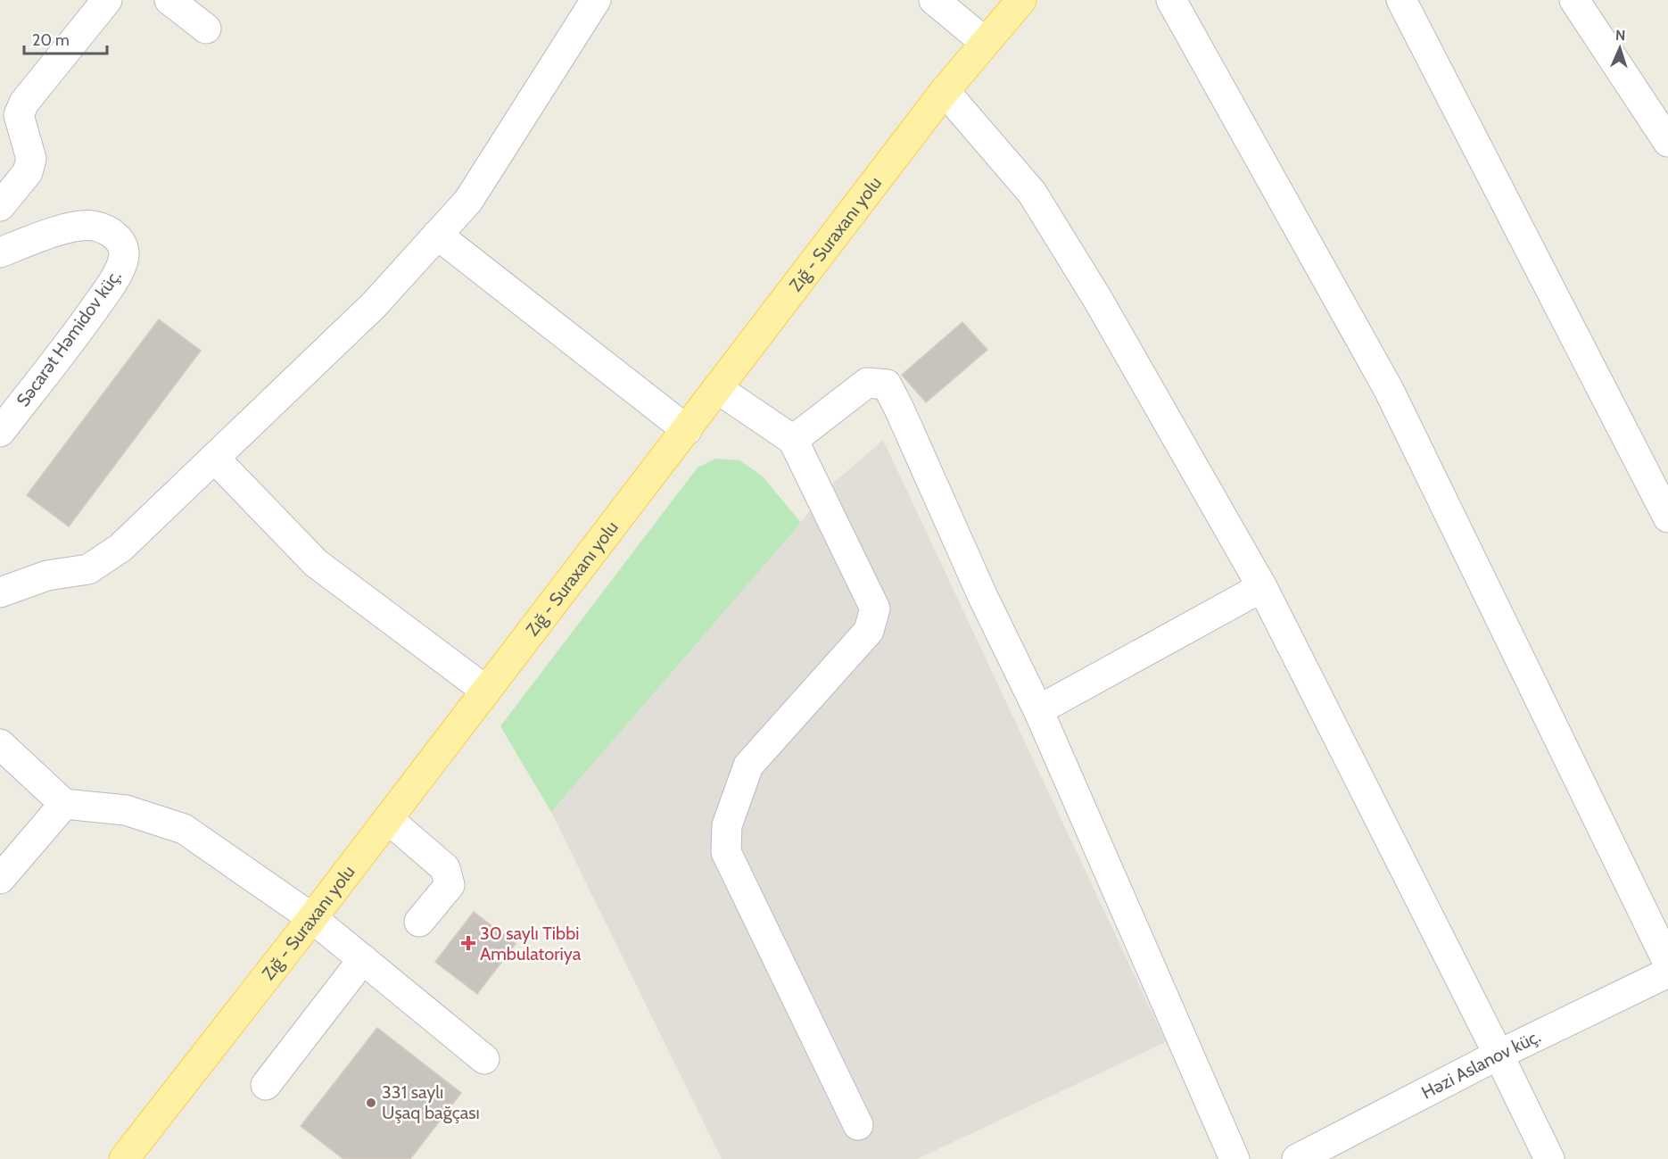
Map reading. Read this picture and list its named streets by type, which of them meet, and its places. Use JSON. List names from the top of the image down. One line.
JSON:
{"streets":{"main road":["Zığ - Suraxanı yolu"],"street":["Səcarət Həmidov küç.","Həzi Aslanov küç."]},"places":{"health":["30 saylı Tibbi Ambulatoriya"],"other":["331 saylı Uşaq bağçası"]},"scale_bar":"20 m","north":"top"}
